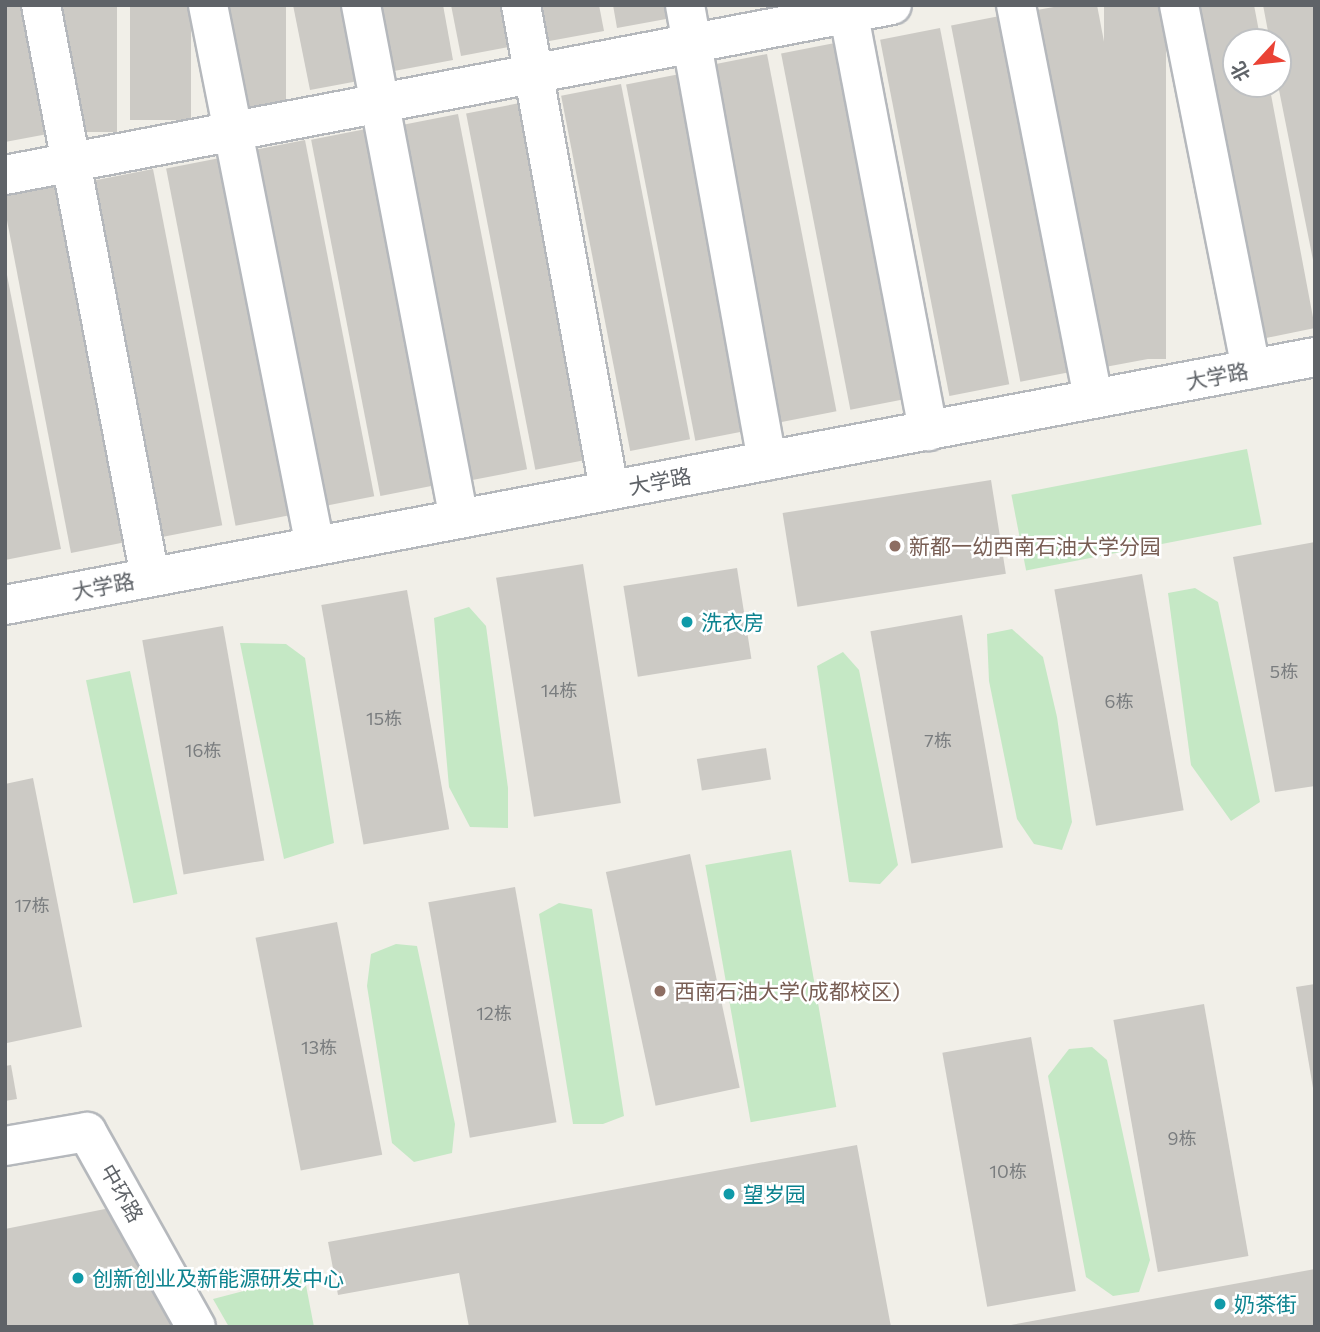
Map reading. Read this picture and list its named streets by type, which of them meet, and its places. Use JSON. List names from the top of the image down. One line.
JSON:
{"streets":{"street":["大学路","中环路"]},"places":["新都一幼西南石油大学分园","洗衣房","西南石油大学(成都校区)","望岁园","创新创业及新能源研发中心","奶茶街"],"house_numbers":["5栋","14栋","6栋","15栋","7栋","16栋","17栋","12栋","13栋","9栋","10栋"],"north":"bottom left"}
